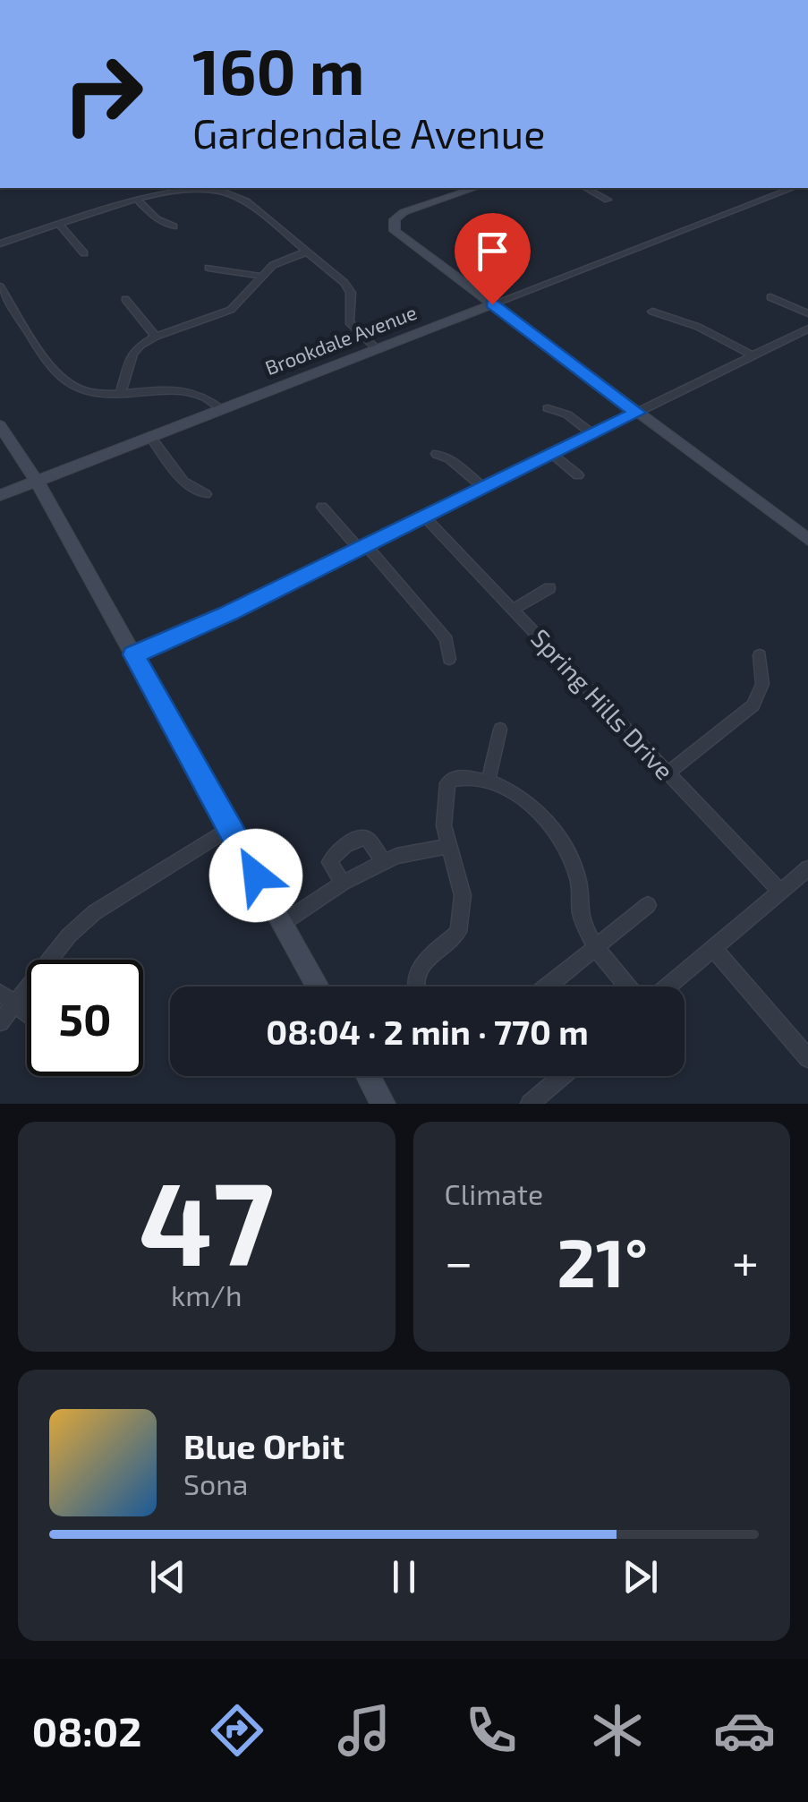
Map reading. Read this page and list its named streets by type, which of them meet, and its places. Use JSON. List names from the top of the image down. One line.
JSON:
{"streets":{"street":["Brookdale Avenue","Spring Hills Drive"]},"page":{"turn":["160 m","Gardendale Avenue"],"limit":"50","trip":"08:04 · 2 min · 770 m","tile":[["47","km/h"],"Climate"],"heat":["−","21°","+"],"song":["Blue Orbit","Sona"],"tabs":"08:02"}}
